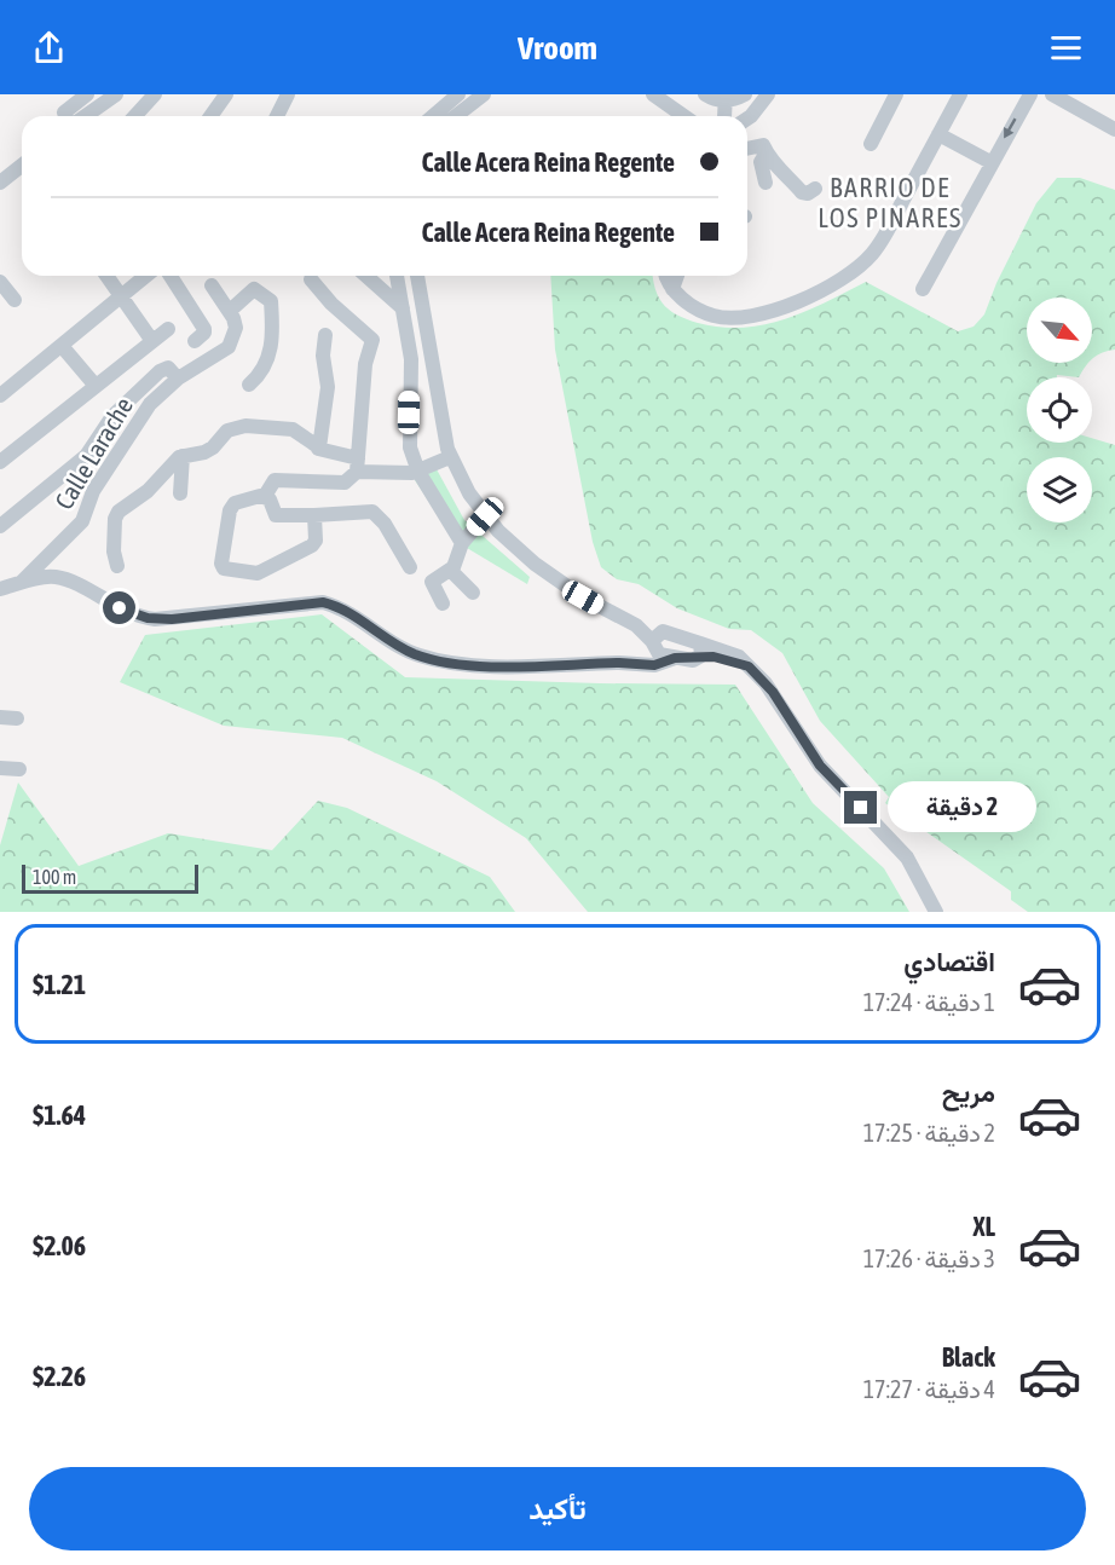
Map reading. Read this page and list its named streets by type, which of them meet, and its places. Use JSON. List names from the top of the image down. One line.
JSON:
{"streets":{"street":["Calle Larache"]},"districts":["BARRIO DE LOS PINARES"],"scale_bar":"100 m","north":"bottom right","page":{"header":"Vroom","banner":["Calle Acera Reina Regente","Calle Acera Reina Regente"],"bubble":"2 دقيقة","scale":"100 m","list":[{"name":"اقتصادي","note":"1 دقيقة · 17:24","value":"$1.21"},{"name":"مريح","note":"2 دقيقة · 17:25","value":"$1.64"},{"name":"XL","note":"3 دقيقة · 17:26","value":"$2.06"},{"name":"Black","note":"4 دقيقة · 17:27","value":"$2.26"}],"buttons":"تأكيد"}}
